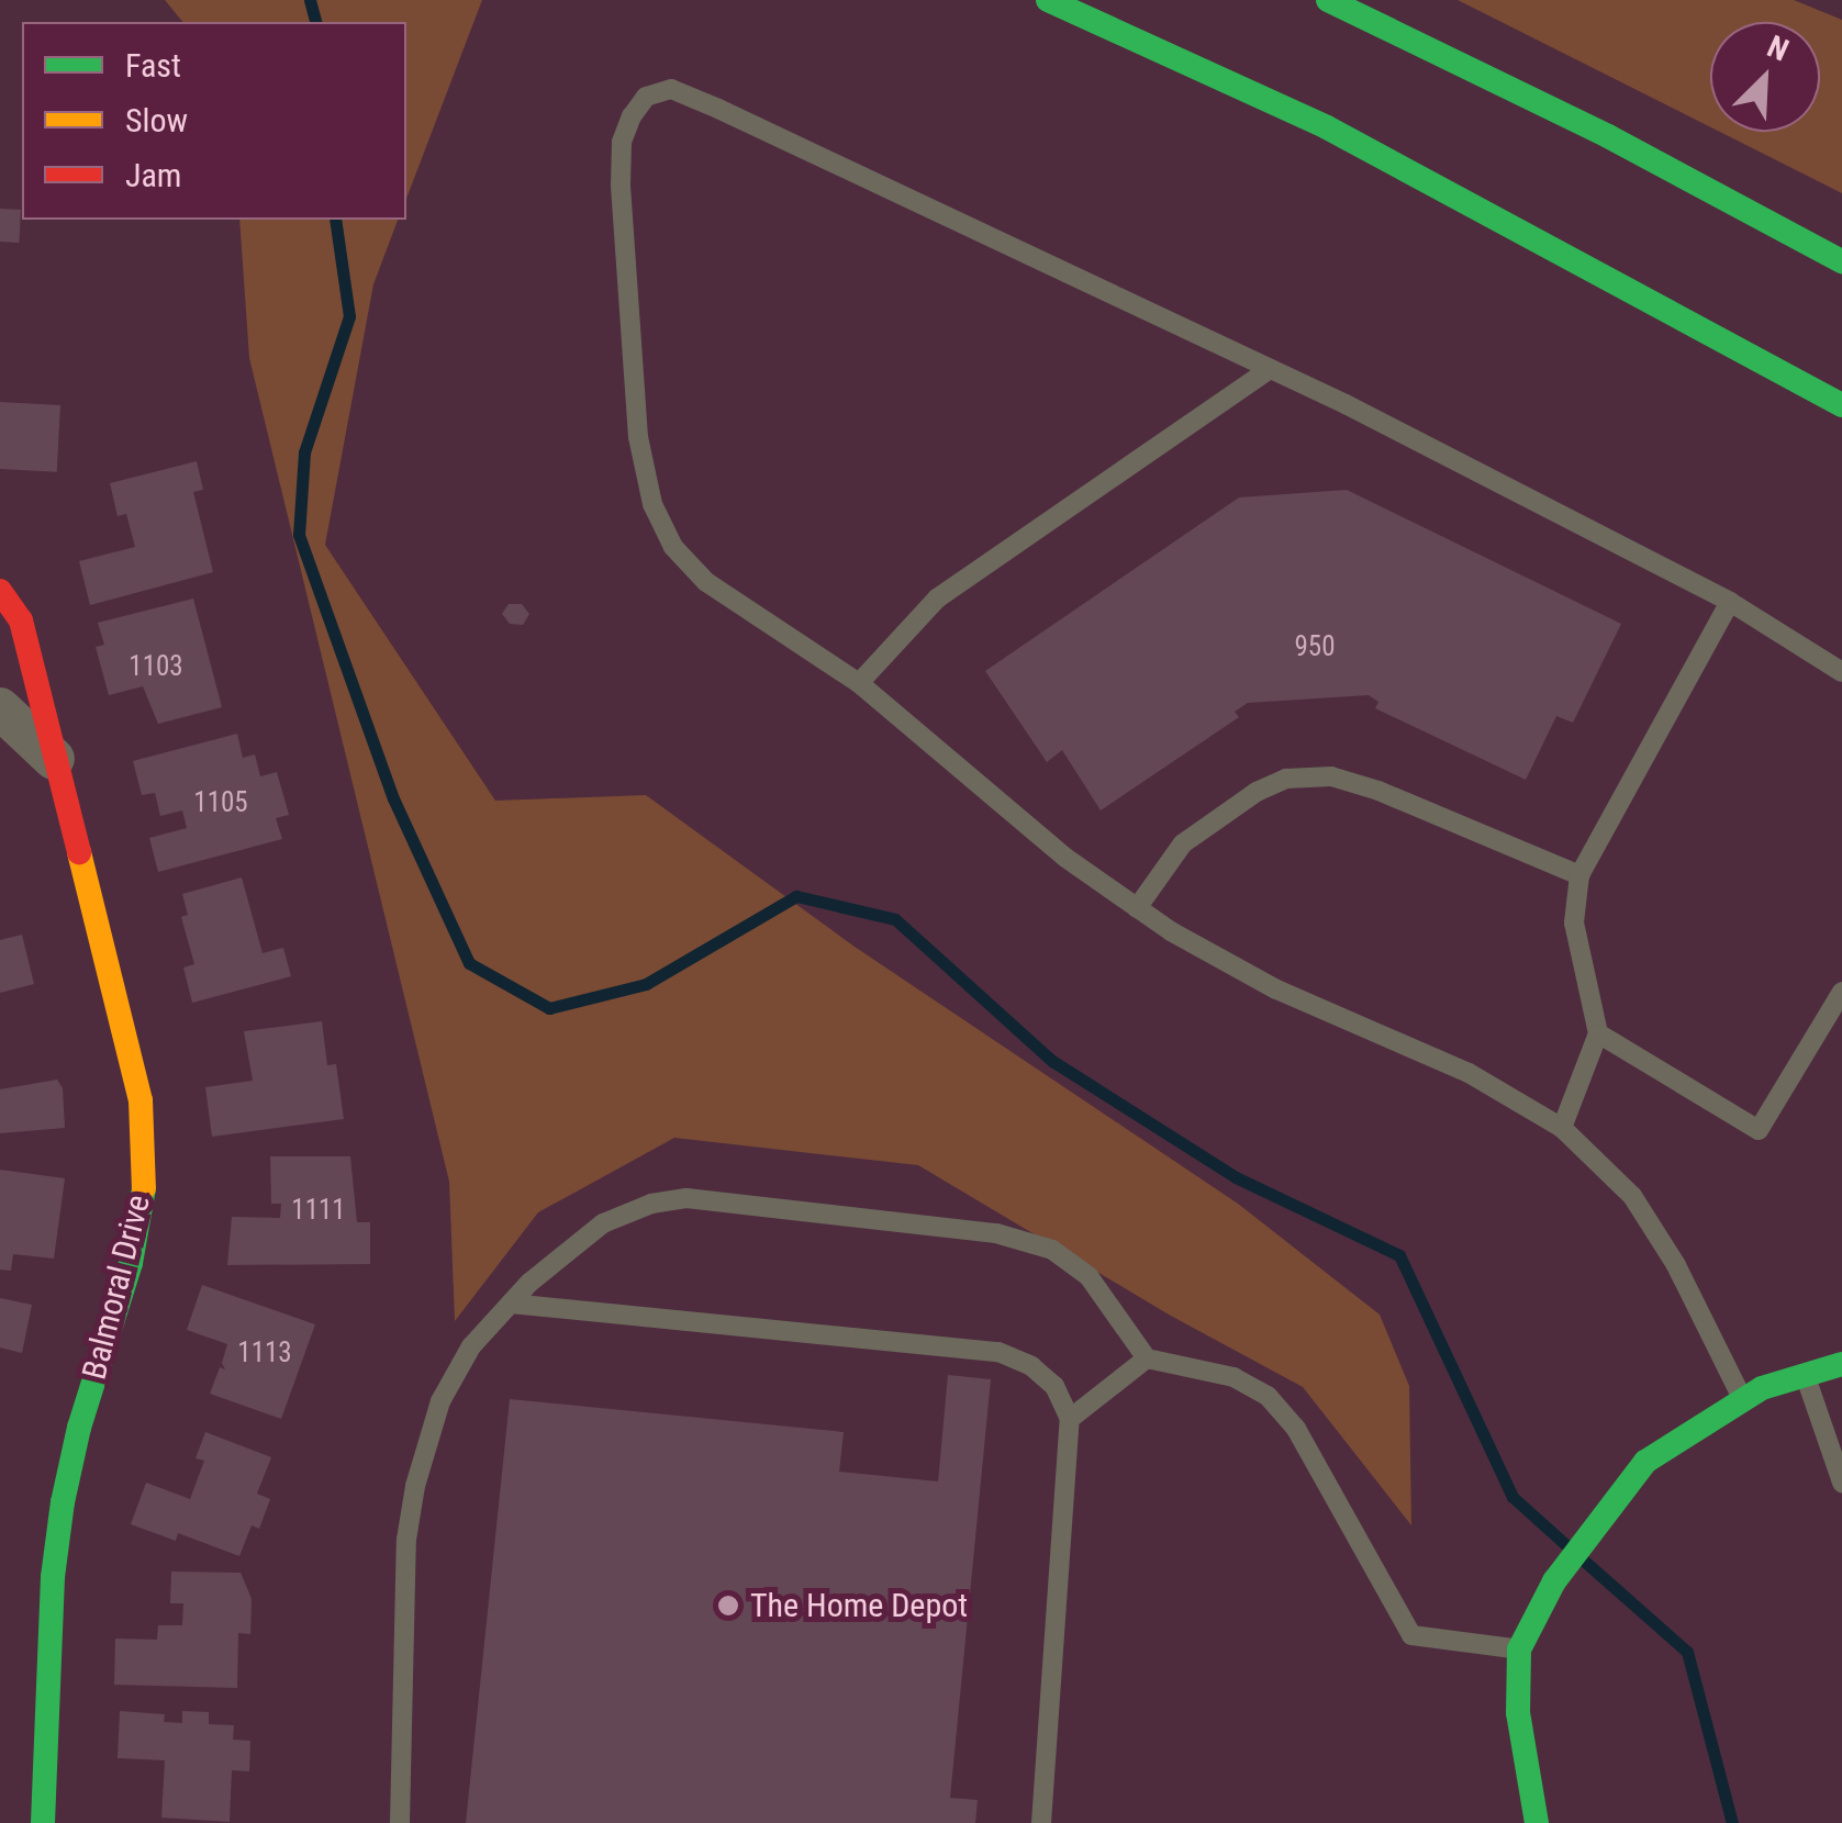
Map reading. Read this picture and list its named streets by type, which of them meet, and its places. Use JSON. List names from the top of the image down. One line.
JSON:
{"streets":{"main road":["Balmoral Drive"]},"places":["The Home Depot"],"house_numbers":["950","1103","1105","1111","1113"],"legend":["Fast","Slow","Jam"],"north":"top right"}
